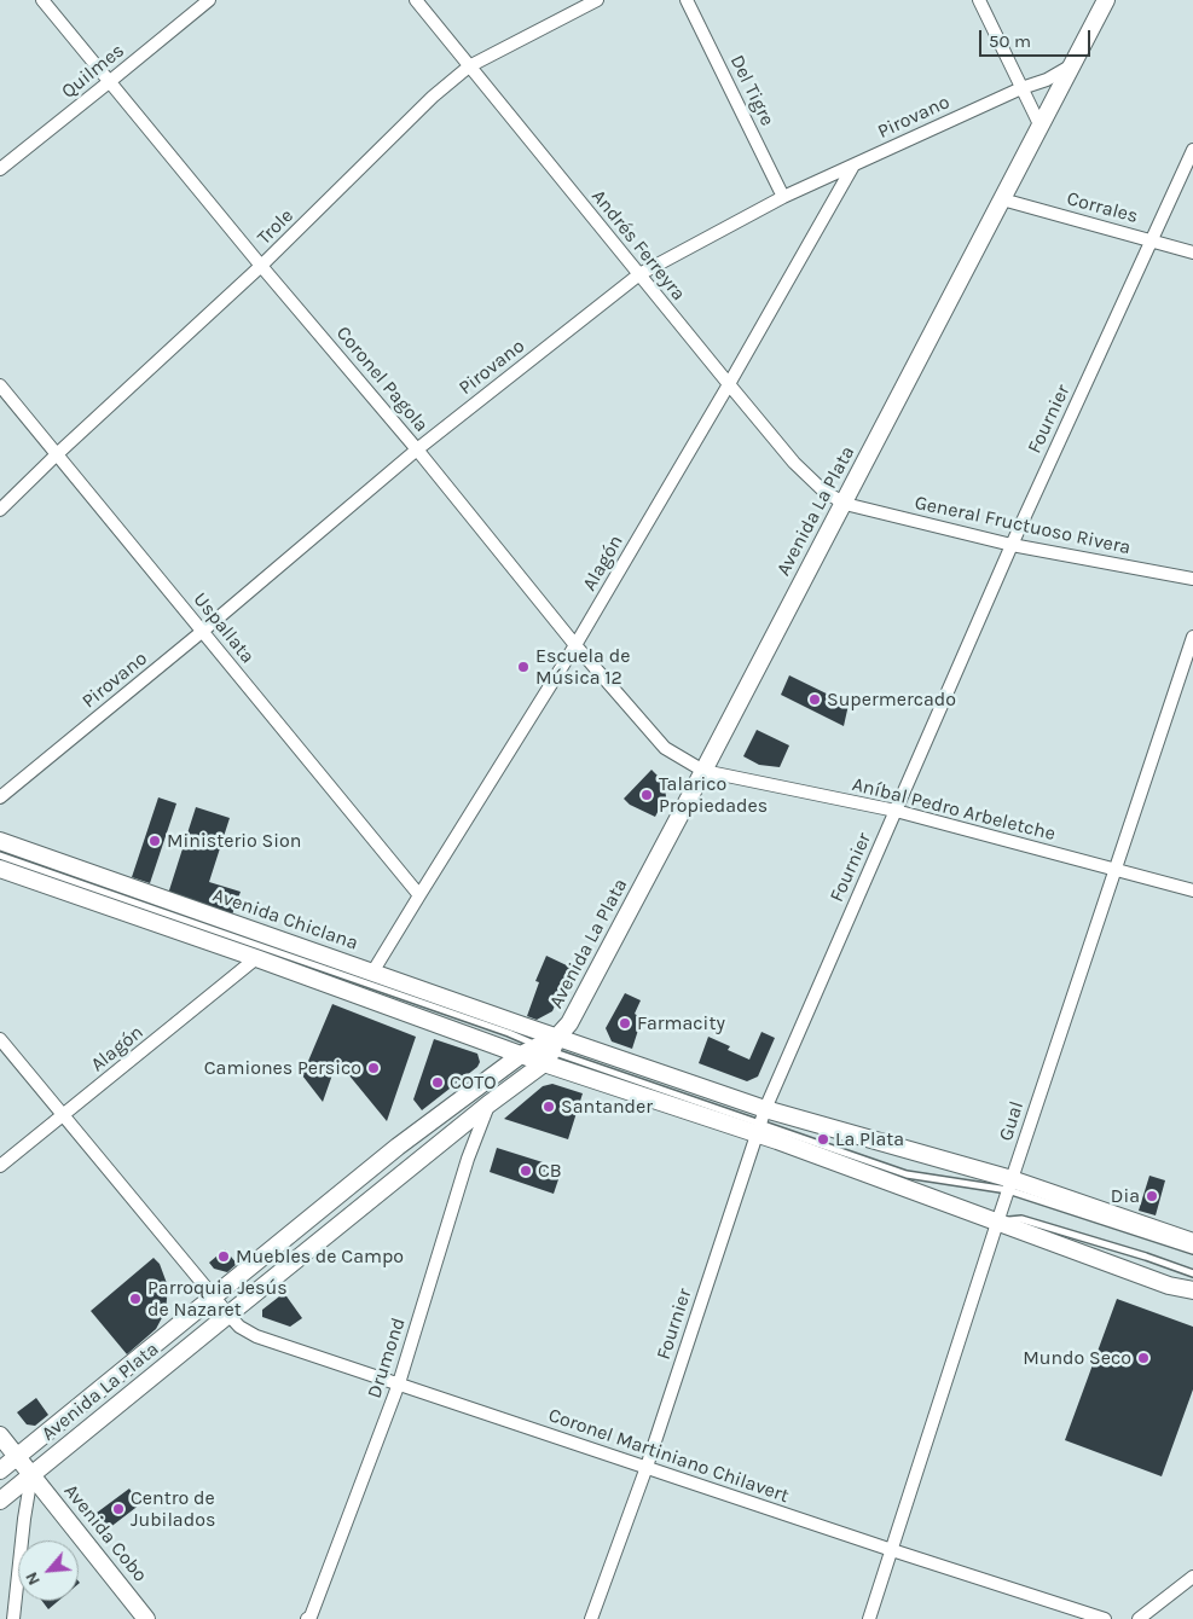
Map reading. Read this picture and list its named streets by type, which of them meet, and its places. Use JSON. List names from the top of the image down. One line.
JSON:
{"streets":{"main road":["Avenida La Plata","Avenida Chiclana","Avenida Cobo"],"street":["Quilmes","Del Tigre","Pirovano","Corrales","Trole","Andrés Ferreyra","Coronel Pagola","Fournier","General Fructuoso Rivera","Alagón","Uspallata","Aníbal Pedro Arbeletche","Gual","Drumond","Coronel Martiniano Chilavert"]},"crossings":[["Quilmes","Coronel Pagola"],["Del Tigre","Pirovano"],["Pirovano","Andrés Ferreyra"],["Pirovano","Coronel Pagola"],["Pirovano","Avenida La Plata"],["Pirovano","Alagón"],["Pirovano","Uspallata"],["Corrales","Fournier"],["Corrales","Avenida La Plata"],["Trole","Andrés Ferreyra"],["Trole","Coronel Pagola"],["Trole","Uspallata"],["Andrés Ferreyra","Avenida La Plata"],["Andrés Ferreyra","General Fructuoso Rivera"],["Andrés Ferreyra","Alagón"],["Coronel Pagola","Avenida La Plata"],["Coronel Pagola","Alagón"],["Coronel Pagola","Aníbal Pedro Arbeletche"],["Fournier","General Fructuoso Rivera"],["Fournier","Aníbal Pedro Arbeletche"],["Fournier","Coronel Martiniano Chilavert"],["Avenida La Plata","General Fructuoso Rivera"],["Avenida La Plata","Aníbal Pedro Arbeletche"],["Avenida La Plata","Avenida Chiclana"],["Avenida La Plata","Drumond"],["Avenida La Plata","Coronel Martiniano Chilavert"],["Avenida La Plata","Avenida Cobo"],["Alagón","Uspallata"],["Alagón","Avenida Chiclana"],["Alagón","Coronel Martiniano Chilavert"],["Aníbal Pedro Arbeletche","Gual"],["Gual","Coronel Martiniano Chilavert"],["Drumond","Coronel Martiniano Chilavert"]],"places":["Escuela de Música 12","Supermercado","Talarico Propiedades","Ministerio Sion","Farmacity","Camiones Persico","COTO","Santander","La Plata","CB","Dia","Muebles de Campo","Parroquia Jesús de Nazaret","Mundo Seco","Centro de Jubilados"],"scale_bar":"50 m","north":"bottom left"}
